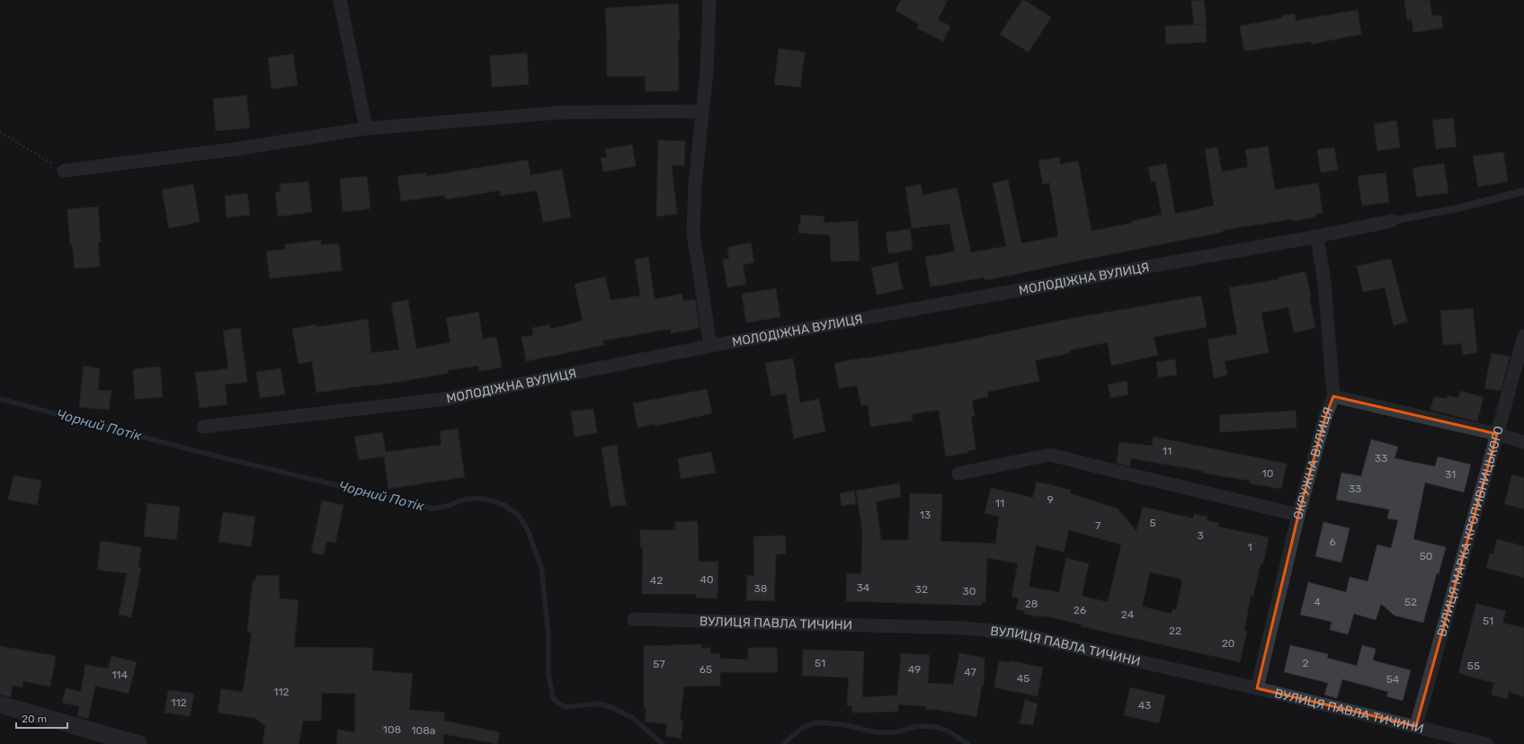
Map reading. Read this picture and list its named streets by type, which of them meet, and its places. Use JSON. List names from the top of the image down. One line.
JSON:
{"streets":{"street":["МОЛОДІЖНА ВУЛИЦЯ","ОКРУЖНА ВУЛИЦЯ","ВУЛИЦЯ МАРКА КРОПИВНИЦЬКОГО","ВУЛИЦЯ ПАВЛА ТИЧИНИ"]},"crossings":[["МОЛОДІЖНА ВУЛИЦЯ","ОКРУЖНА ВУЛИЦЯ"],["ОКРУЖНА ВУЛИЦЯ","ВУЛИЦЯ ПАВЛА ТИЧИНИ"],["ВУЛИЦЯ МАРКА КРОПИВНИЦЬКОГО","ВУЛИЦЯ ПАВЛА ТИЧИНИ"]],"water":["Чорний Потік"],"house_numbers":["11","33","10","31","33","9","11","13","5","7","3","6","1","50","40","42","34","38","32","30","4","52","28","26","24","51","22","20","51","2","57","55","65","49","47","114","45","54","112","112","43","108","108а"],"scale_bar":"20 m"}
